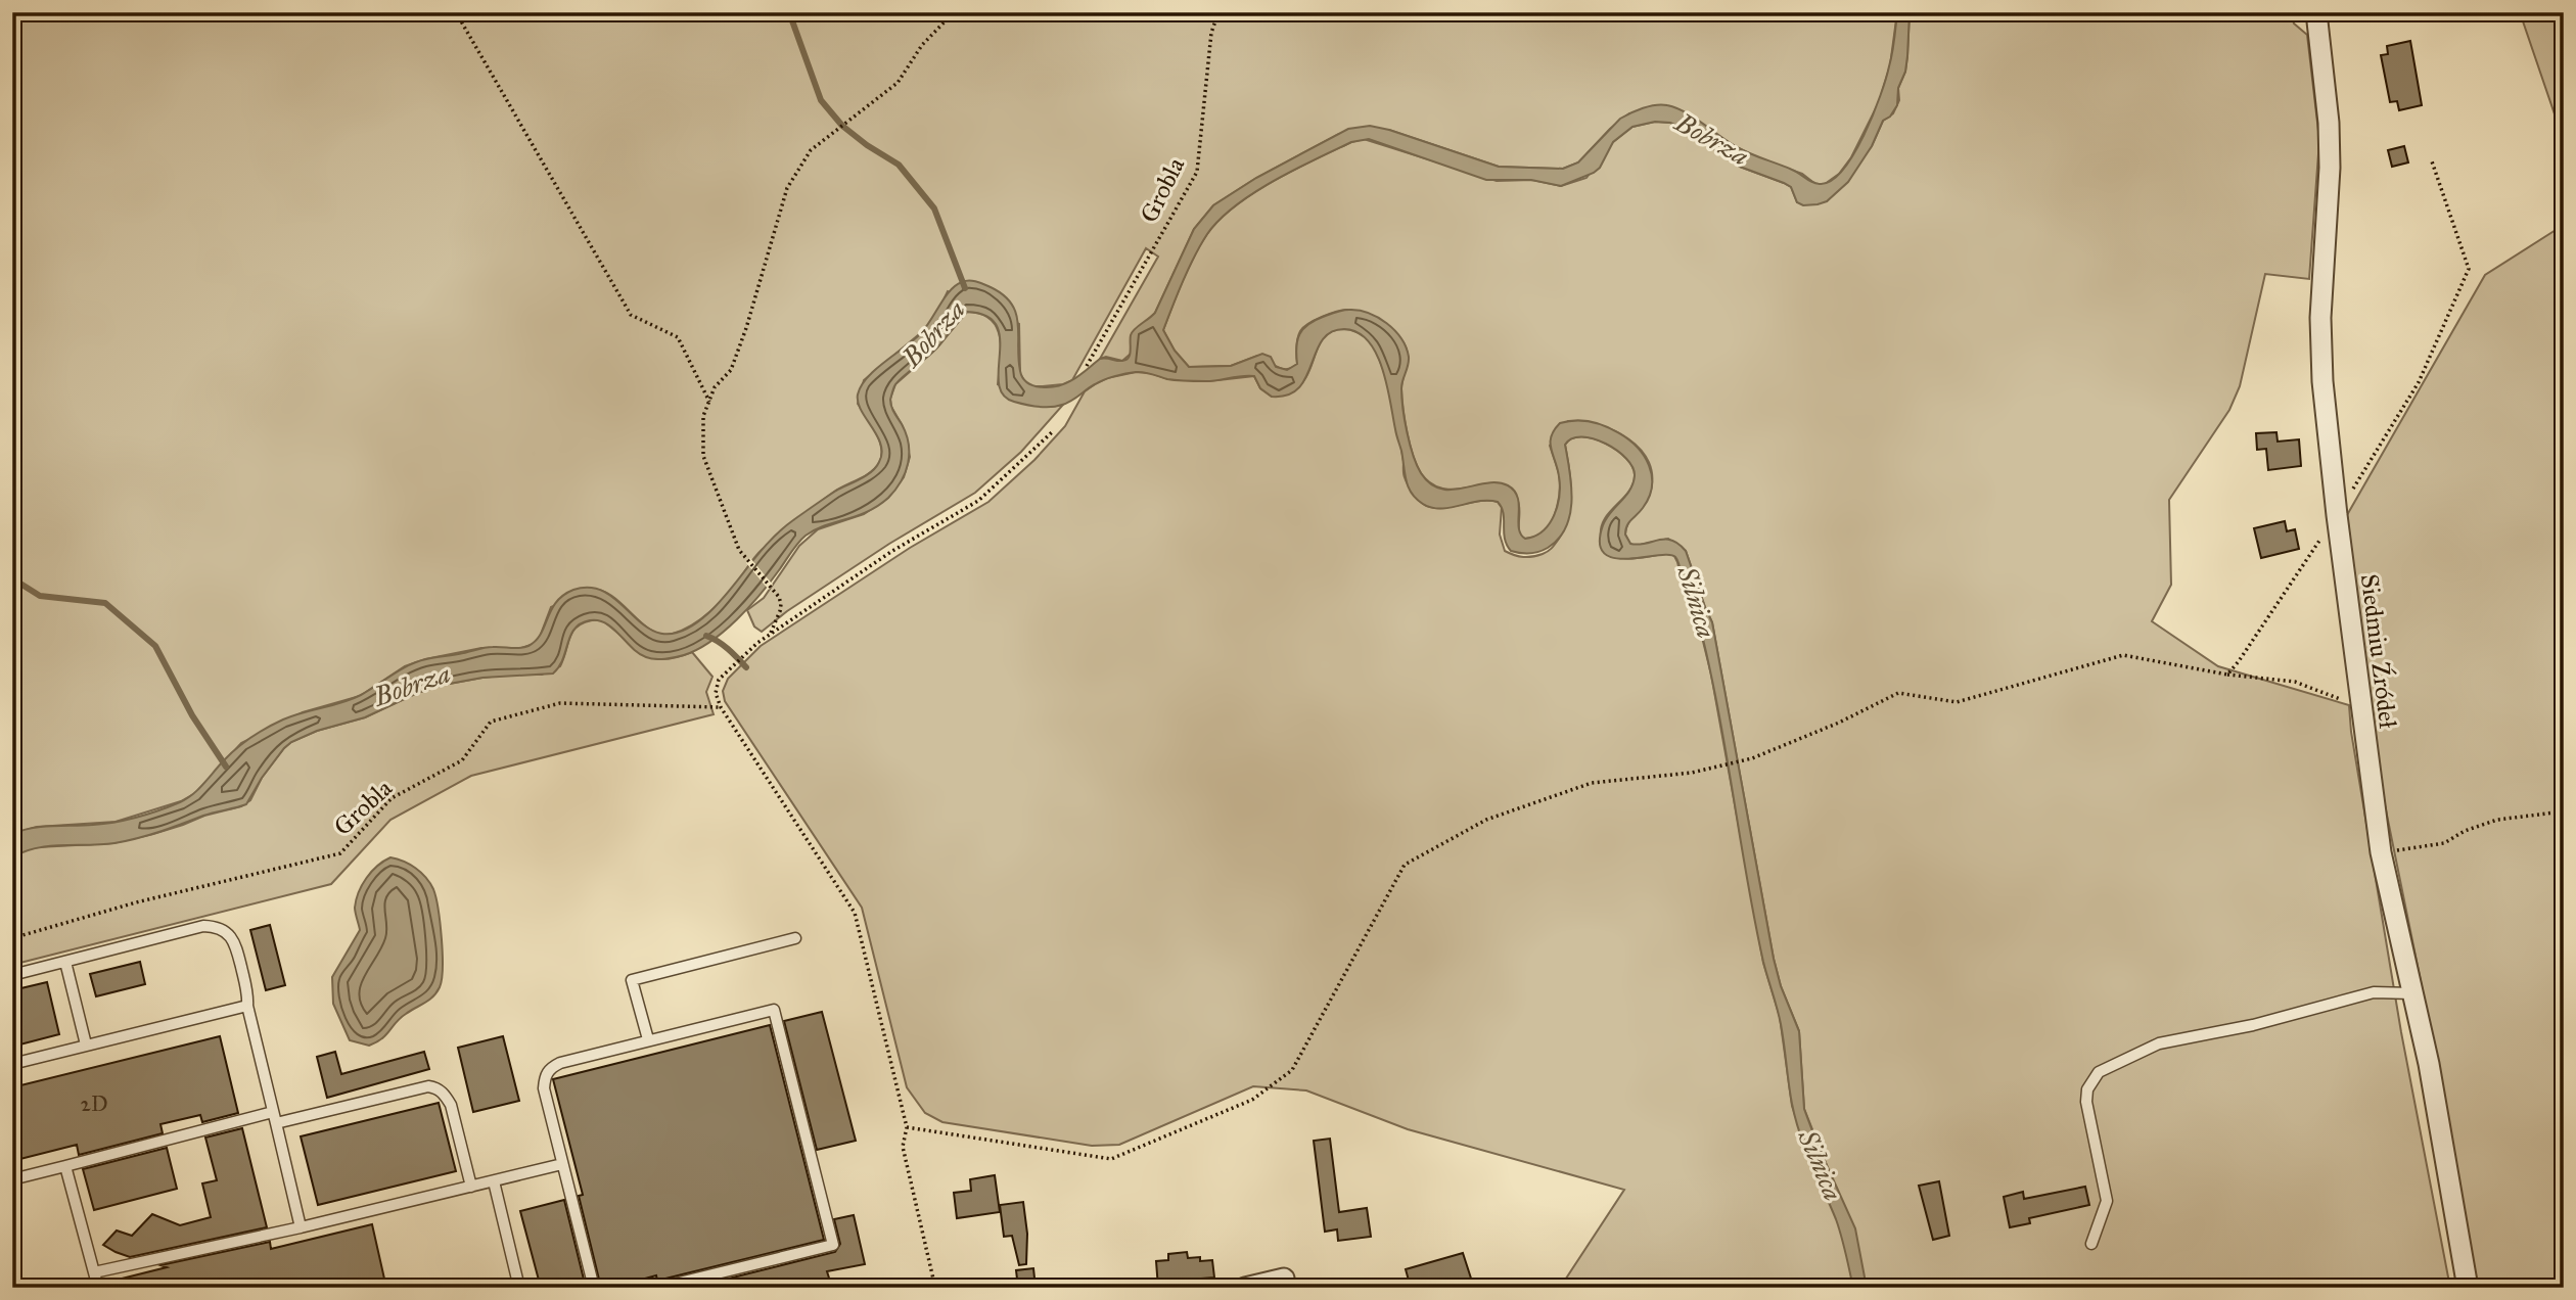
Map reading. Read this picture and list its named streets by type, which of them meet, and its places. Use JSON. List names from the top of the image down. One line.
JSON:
{"streets":{"street":["Siedmiu Źródeł"],"path":["Grobla"]},"water":["Bobrza","Silnica"],"house_numbers":["2D"]}
